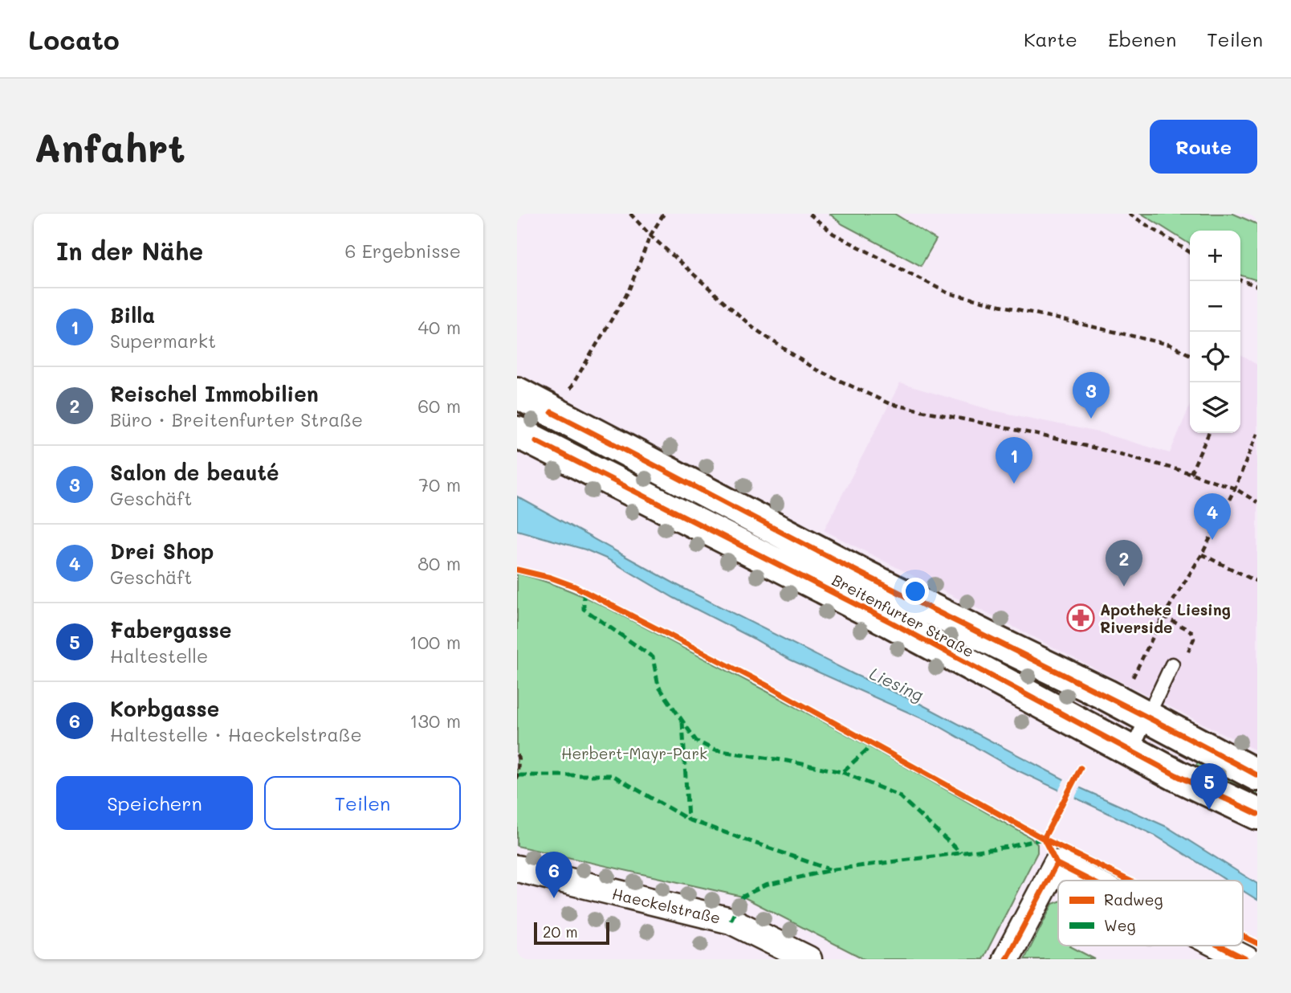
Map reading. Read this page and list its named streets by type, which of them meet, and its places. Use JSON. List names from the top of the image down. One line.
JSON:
{"streets":{"main road":["Breitenfurter Straße"],"street":["Haeckelstraße"]},"water":["Liesing"],"parks":["Herbert-Mayr-Park"],"places":{"pharmacy":["Apotheke Liesing Riverside"]},"legend":["Radweg","Weg"],"scale_bar":"20 m","page":{"header":"Locato","nav":["Karte","Ebenen","Teilen"],"buttons":["Route",["Speichern","Teilen"]],"title":"Anfahrt","heading":["In der Nähe","6 Ergebnisse"],"map_buttons":["+","−"],"list":[{"mark":"1","name":"Billa","note":"Supermarkt","value":"40 m"},{"mark":"2","name":"Reischel Immobilien","note":"Büro · Breitenfurter Straße","value":"60 m"},{"mark":"3","name":"Salon de beauté","note":"Geschäft","value":"70 m"},{"mark":"4","name":"Drei Shop","note":"Geschäft","value":"80 m"},{"mark":"5","name":"Fabergasse","note":"Haltestelle","value":"100 m"},{"mark":"6","name":"Korbgasse","note":"Haltestelle · Haeckelstraße","value":"130 m"}],"pins":["3","1","4","2","5","6"],"scale":"20 m"}}
